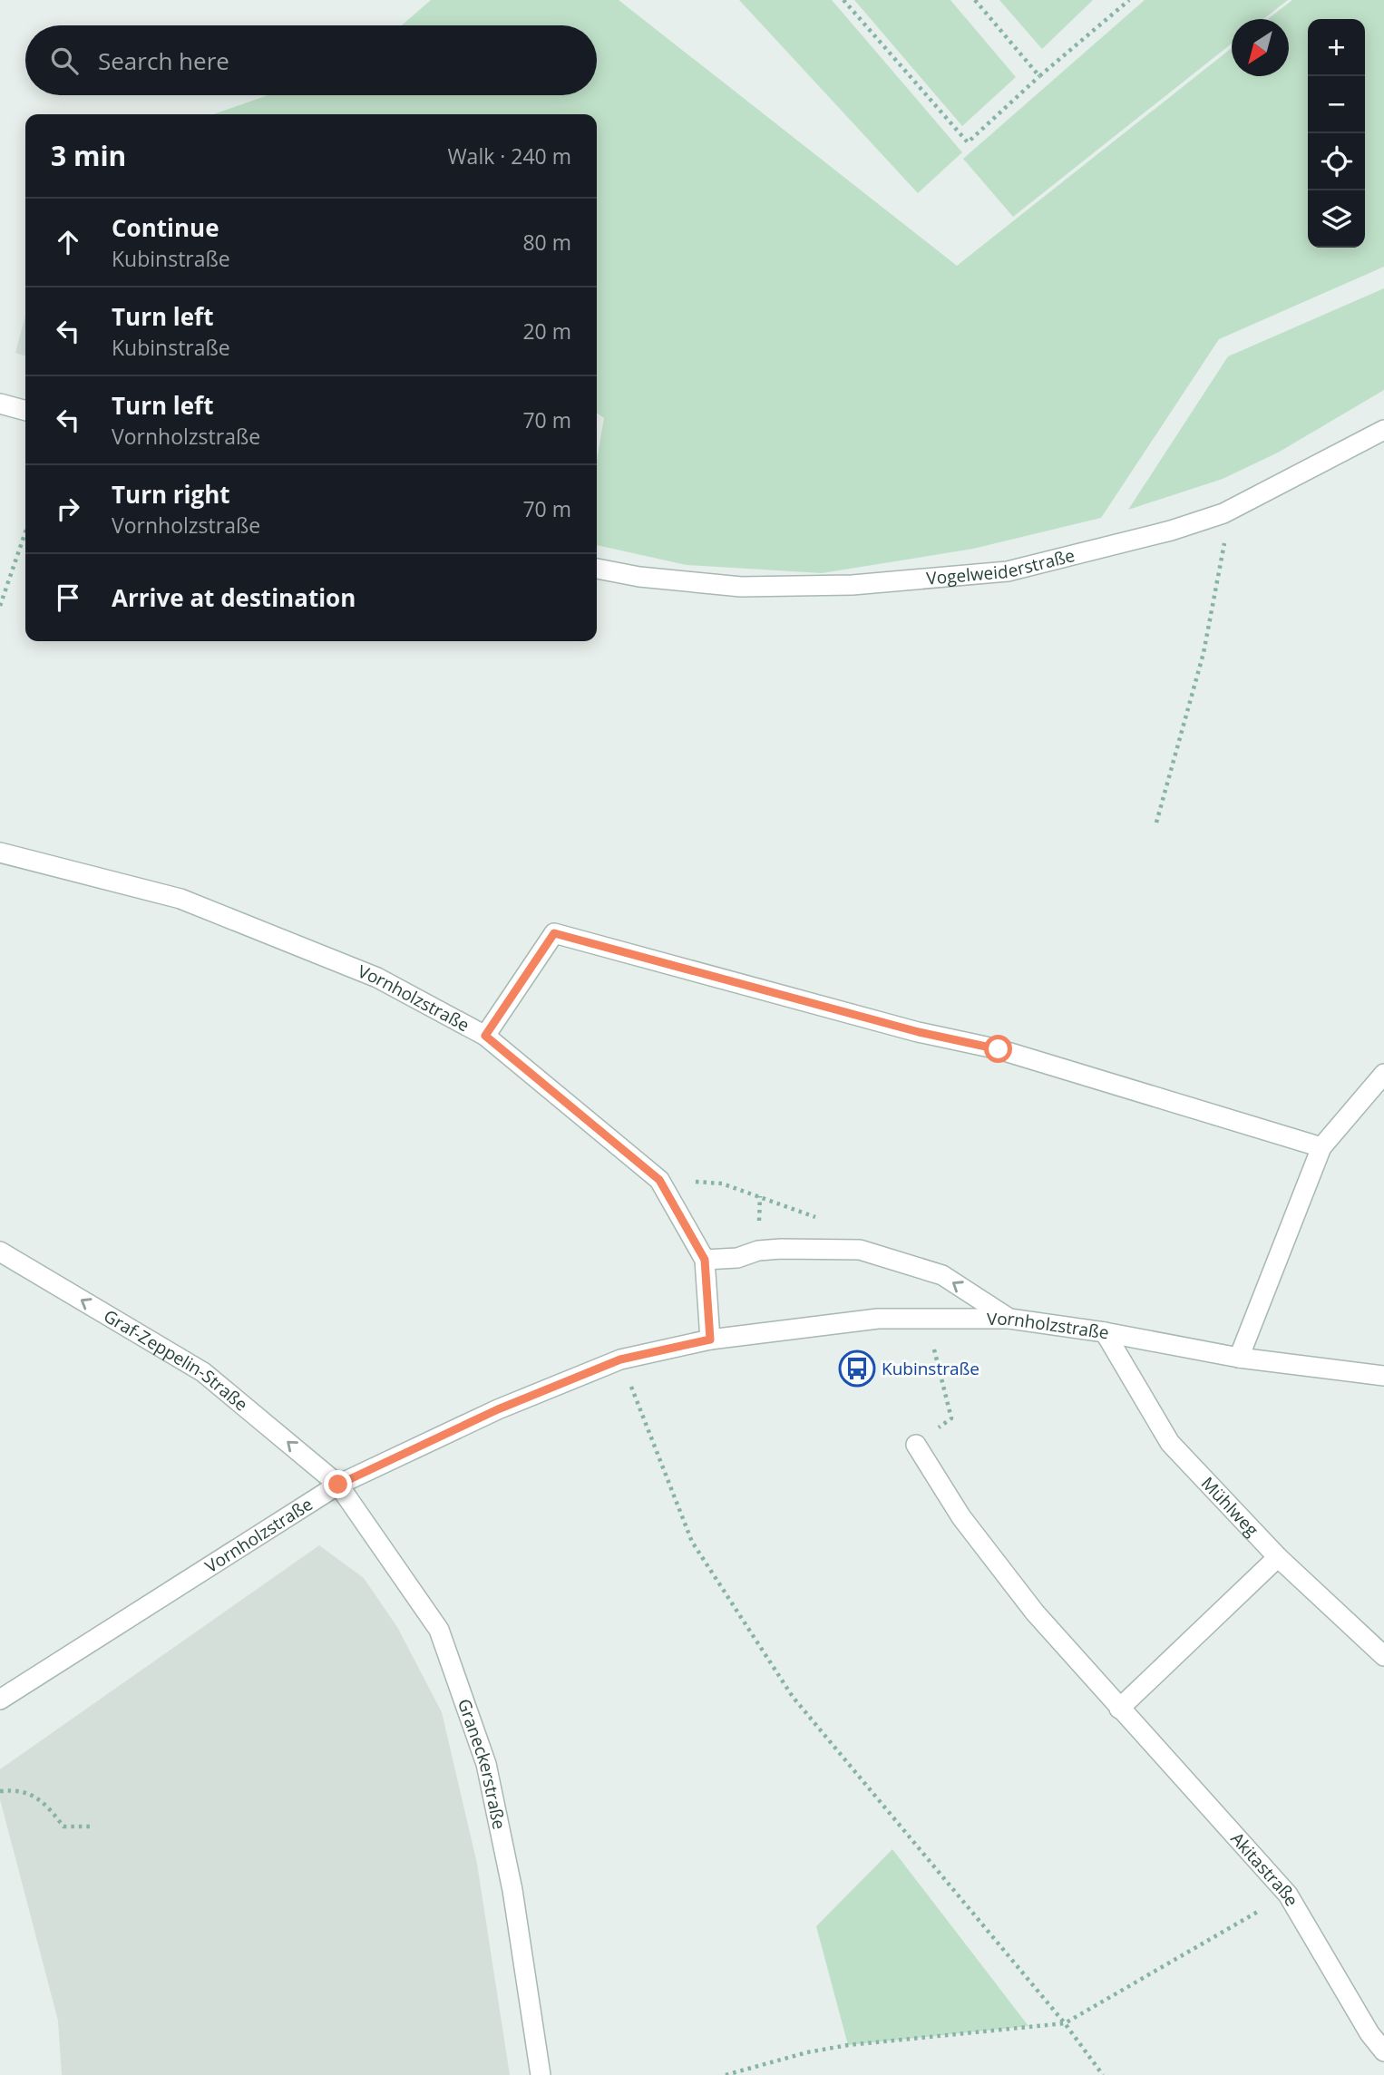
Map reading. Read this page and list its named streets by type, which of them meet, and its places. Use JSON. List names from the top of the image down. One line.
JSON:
{"streets":{"street":["Vogelweiderstraße","Vornholzstraße","Graf-Zeppelin-Straße","Mühlweg","Graneckerstraße","Akitastraße"]},"crossings":[["Vornholzstraße","Graf-Zeppelin-Straße"],["Vornholzstraße","Mühlweg"],["Vornholzstraße","Graneckerstraße"],["Graf-Zeppelin-Straße","Graneckerstraße"]],"one_way":["Graf-Zeppelin-Straße"],"places":{"bus stop":["Kubinstraße"]},"north":"bottom left","page":{"map_buttons":["+","−"],"search":"Search here","heading":["3 min","Walk · 240 m"],"list":[["Continue","Kubinstraße","80 m"],["Turn left","Kubinstraße","20 m"],["Turn left","Vornholzstraße","70 m"],["Turn right","Vornholzstraße","70 m"],"Arrive at destination"]}}
